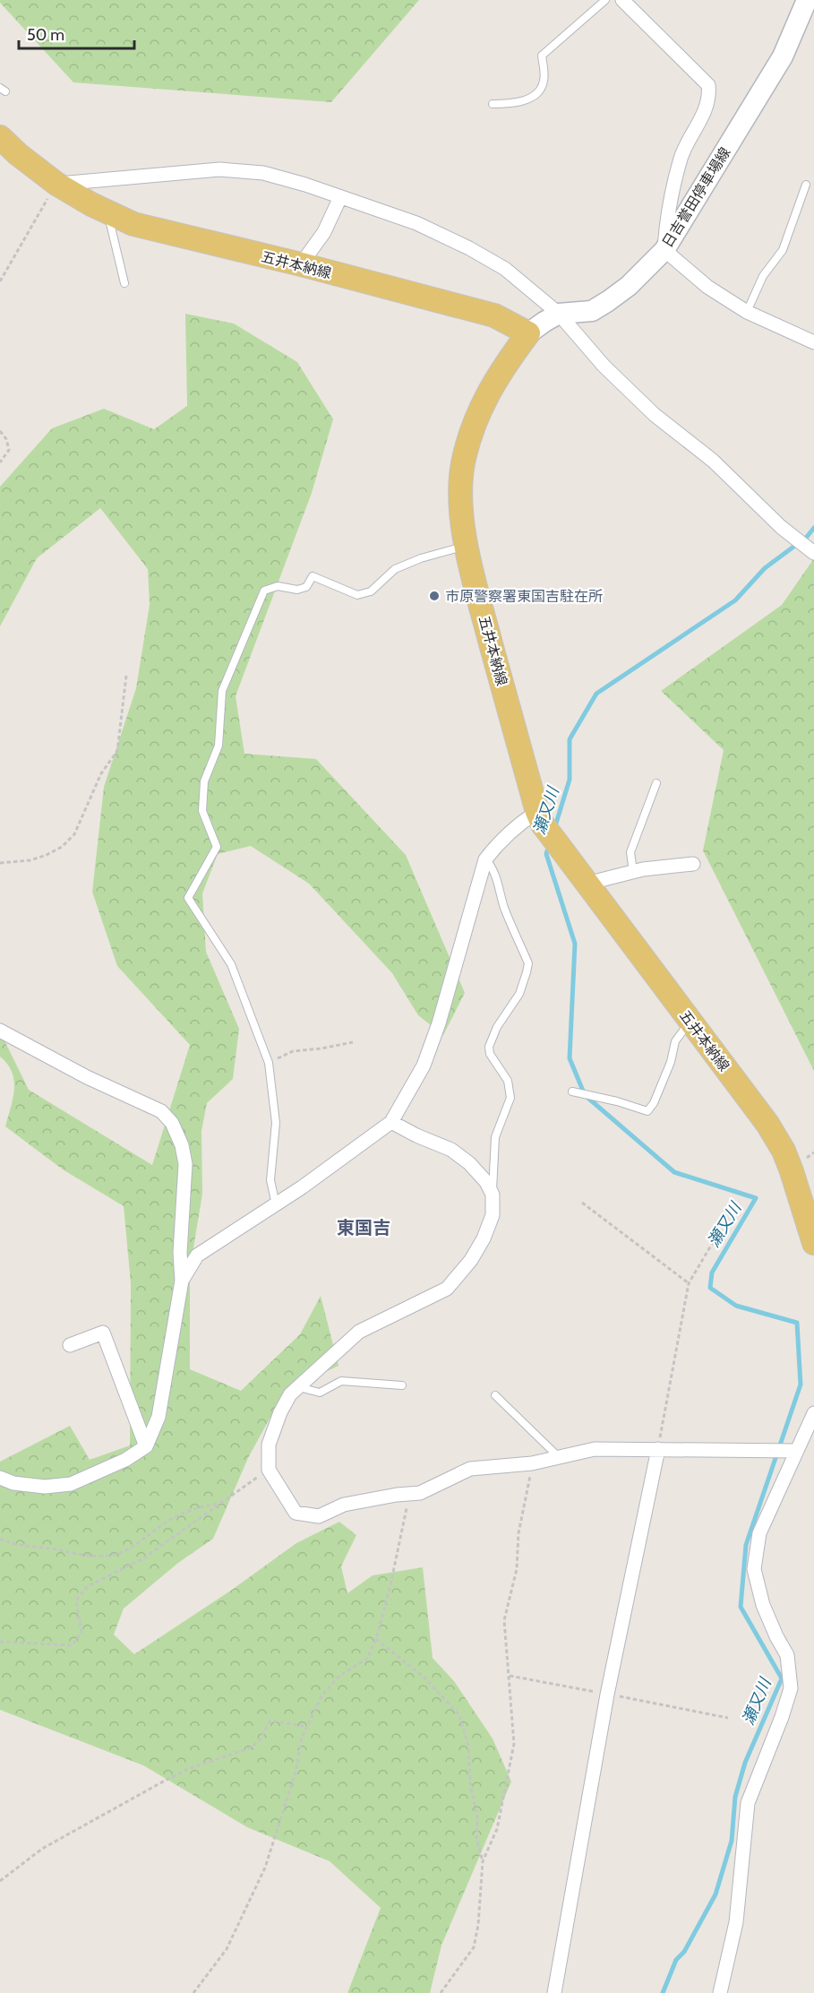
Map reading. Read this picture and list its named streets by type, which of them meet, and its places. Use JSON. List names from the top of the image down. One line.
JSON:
{"streets":{"main road":["日吉誉田停車場線","五井本納線"]},"crossings":[["日吉誉田停車場線","五井本納線"]],"districts":["東国吉"],"water":["瀬又川"],"places":["市原警察署東国吉駐在所"],"scale_bar":"50 m"}
